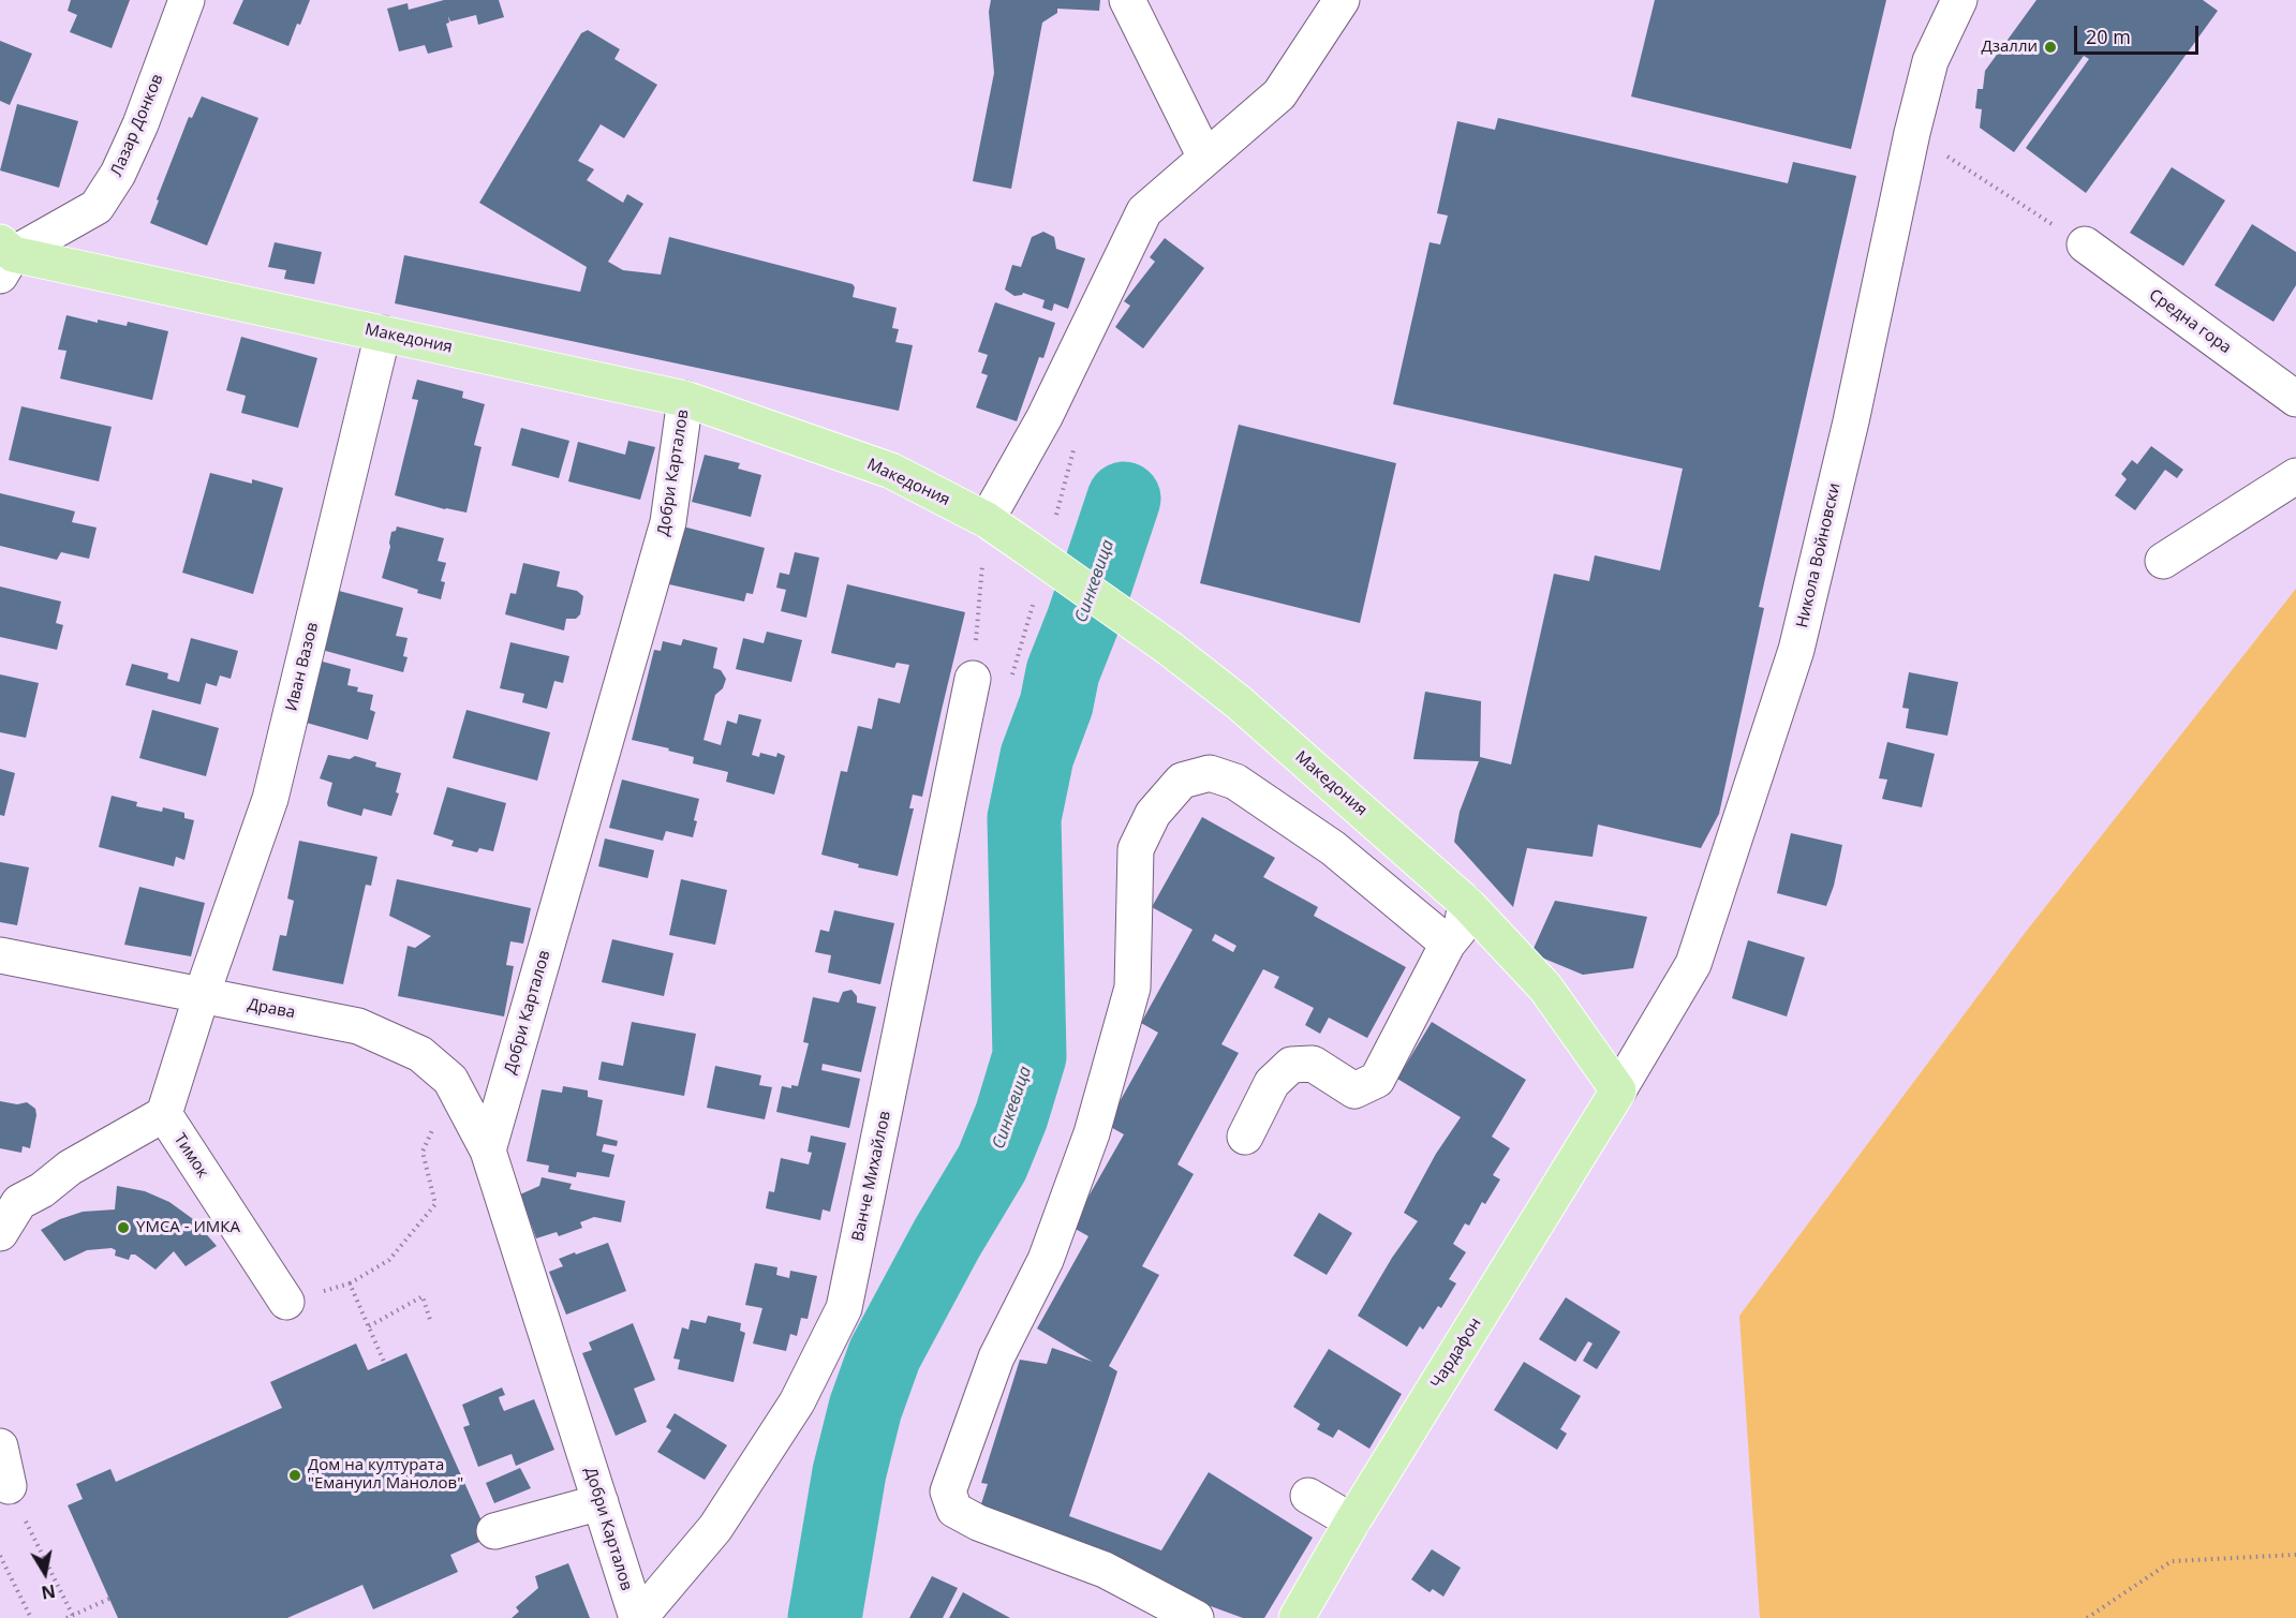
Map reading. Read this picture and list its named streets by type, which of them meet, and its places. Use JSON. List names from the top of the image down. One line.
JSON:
{"streets":{"main road":["Македония","Чардафон"],"street":["Лазар Донков","Средна гора","Добри Карталов","Никола Войновски","Иван Вазов","Драва","Тимок","Ванче Михайлов"]},"crossings":[["Лазар Донков","Македония"],["Македония","Добри Карталов"],["Македония","Никола Войновски"],["Македония","Иван Вазов"],["Македония","Чардафон"],["Добри Карталов","Драва"],["Добри Карталов","Ванче Михайлов"],["Никола Войновски","Чардафон"],["Иван Вазов","Драва"]],"water":["Синкевица"],"places":["Дзалли","YMCA - ИМКА","Дом на културата \"Емануил Манолов\""],"scale_bar":"20 m","north":"bottom"}
